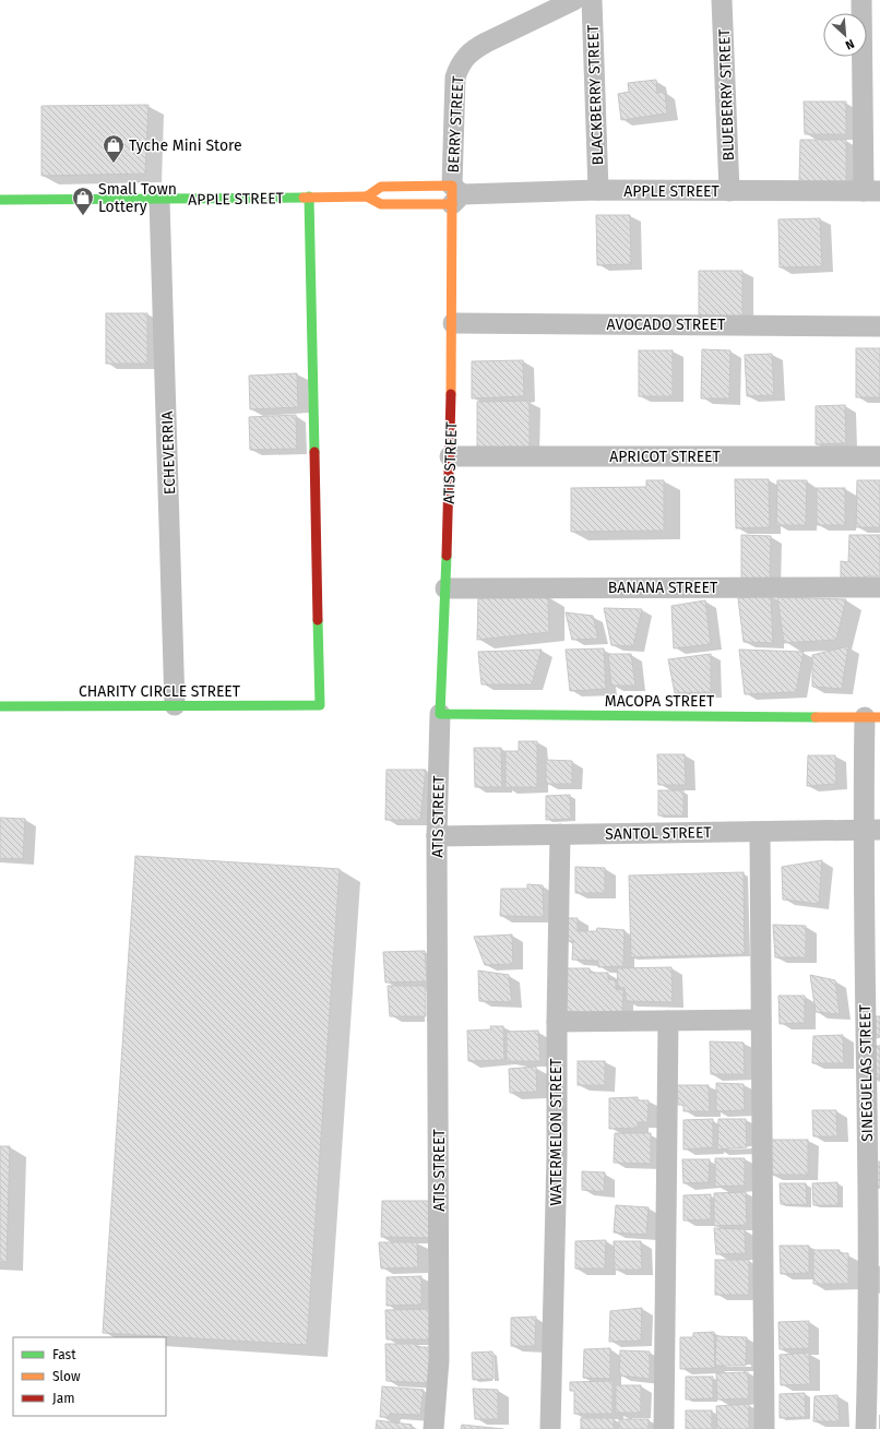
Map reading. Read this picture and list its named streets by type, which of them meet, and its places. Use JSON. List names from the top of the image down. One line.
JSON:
{"streets":{"street":["BLACKBERRY STREET","BLUEBERRY STREET","BERRY STREET","APPLE STREET","AVOCADO STREET","ECHEVERRIA","APRICOT STREET","ATIS STREET","BANANA STREET","CHARITY CIRCLE STREET","MACOPA STREET","SANTOL STREET","SINEGUELAS STREET","WATERMELON STREET"]},"crossings":[["BLACKBERRY STREET","APPLE STREET"],["BLUEBERRY STREET","APPLE STREET"],["BERRY STREET","APPLE STREET"],["BERRY STREET","ATIS STREET"],["APPLE STREET","ECHEVERRIA"],["APPLE STREET","ATIS STREET"],["APPLE STREET","CHARITY CIRCLE STREET"],["AVOCADO STREET","ATIS STREET"],["ECHEVERRIA","CHARITY CIRCLE STREET"],["APRICOT STREET","ATIS STREET"],["ATIS STREET","BANANA STREET"],["ATIS STREET","MACOPA STREET"],["ATIS STREET","SANTOL STREET"],["MACOPA STREET","SINEGUELAS STREET"],["SANTOL STREET","SINEGUELAS STREET"],["SANTOL STREET","WATERMELON STREET"]],"places":{"shop":["Tyche Mini Store","Small Town Lottery"]},"legend":["Fast","Slow","Jam"],"north":"bottom right"}
